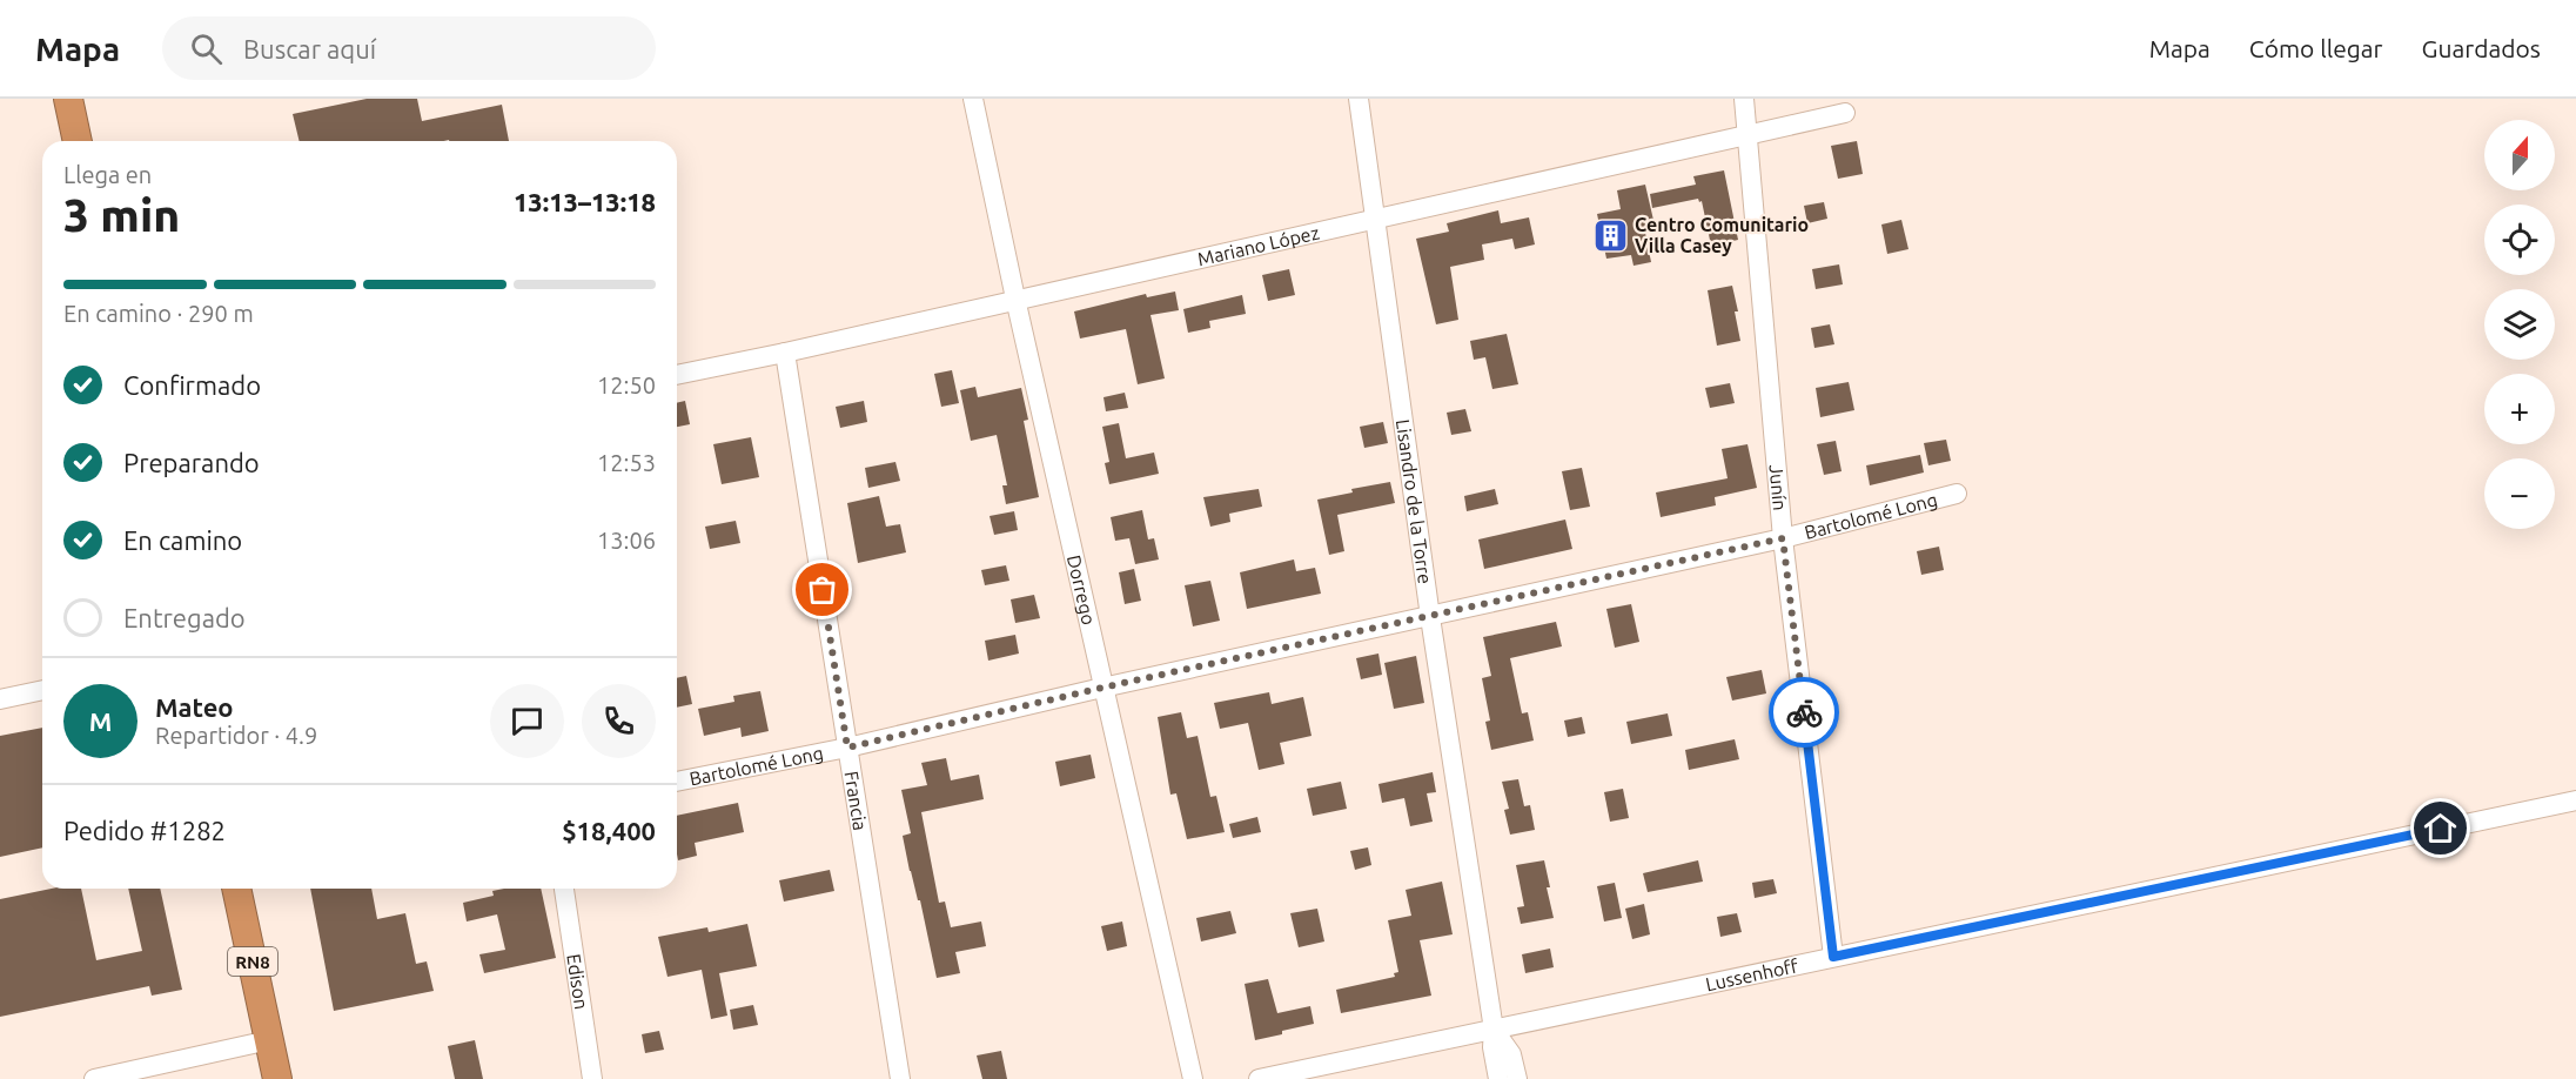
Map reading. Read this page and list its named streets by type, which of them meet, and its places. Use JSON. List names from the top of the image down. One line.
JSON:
{"streets":{"highway":["RN8"],"street":["Mariano López","Junín","Lisandro de la Torre","Bartolomé Long","Dorrego","Francia","Lussenhoff","Edison"]},"crossings":[["Mariano López","Junín"],["Mariano López","Lisandro de la Torre"],["Mariano López","Dorrego"],["Mariano López","Francia"],["Junín","Bartolomé Long"],["Junín","Lussenhoff"],["Lisandro de la Torre","Bartolomé Long"],["Lisandro de la Torre","Lussenhoff"],["Bartolomé Long","Dorrego"],["Bartolomé Long","Francia"]],"places":{"building":["Centro Comunitario Villa Casey"]},"north":"top","page":{"header":"Mapa","search":"Buscar aquí","nav":["Mapa","Cómo llegar","Guardados"],"map_buttons":["+","−"],"heading":["3 min","Llega en","13:13–13:18"],"panel":["Mateo","Repartidor · 4.9","Pedido #1282","$18,400"],"bar":"En camino · 290 m","list":[["Confirmado","12:50"],["Preparando","12:53"],["En camino","13:06"],"Entregado"],"round":"M"}}
